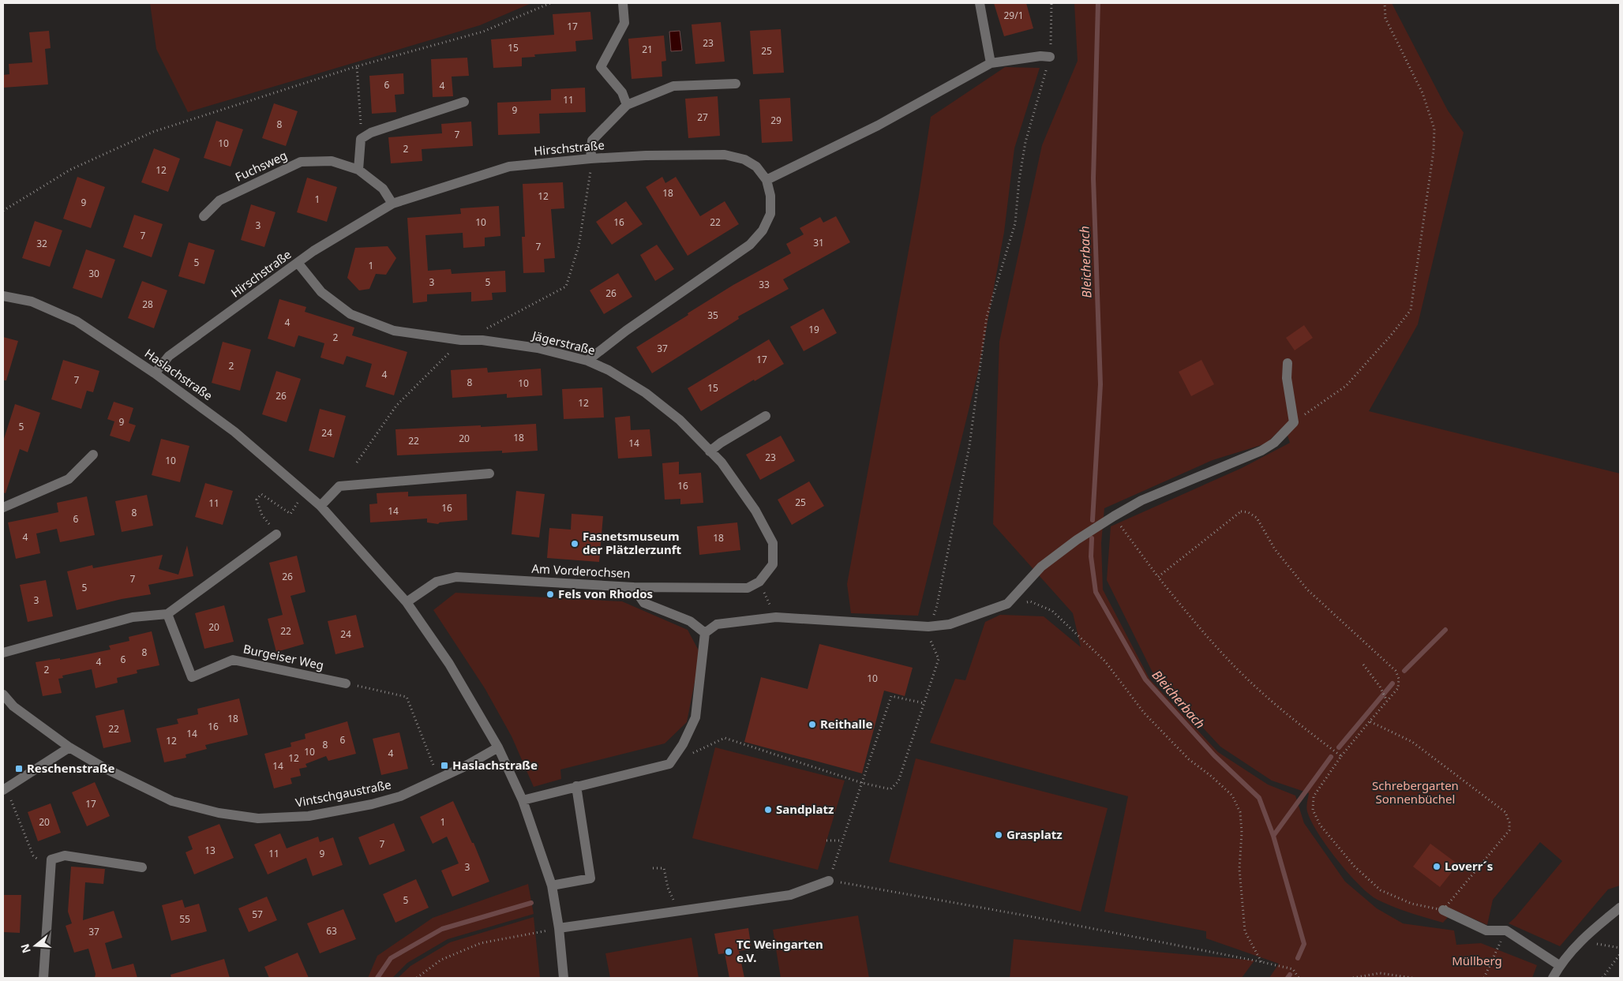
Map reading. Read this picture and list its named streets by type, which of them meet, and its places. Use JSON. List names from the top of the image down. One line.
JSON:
{"streets":{"street":["Hirschstraße","Fuchsweg","Jägerstraße","Haslachstraße","Am Vorderochsen","Burgeiser Weg","Vintschgaustraße"]},"crossings":[["Hirschstraße","Fuchsweg"],["Hirschstraße","Jägerstraße"],["Hirschstraße","Haslachstraße"],["Jägerstraße","Am Vorderochsen"],["Haslachstraße","Am Vorderochsen"],["Haslachstraße","Vintschgaustraße"]],"water":["Bleicherbach"],"parks":["Schrebergarten Sonnenbüchel","Müllberg"],"places":{"other":["Fasnetsmuseum der Plätzlerzunft","Fels von Rhodos","Reithalle","Sandplatz","Grasplatz","Loverr´s","TC Weingarten e.V."],"transit":["Haslachstraße","Reschenstraße"]},"house_numbers":["29/1","17","23","15","21","25","6","4","11","9","27","29","8","7","10","2","12","18","12","1","9","10","16","22","3","7","31","32","7","5","1","30","3","5","33","26","28","35","4","19","2","37","17","2","4","7","8","10","15","26","12","9","5","24","18","20","22","14","23","10","16","25","11","16","14","8","6","4","18","26","7","5","3","20","22","24","8","6","4","2","10","18","16","22","14","6","12","8","10","4","12","14","17","20","1","7","13","11","9","3","5","57","55","63","37"],"north":"left"}
